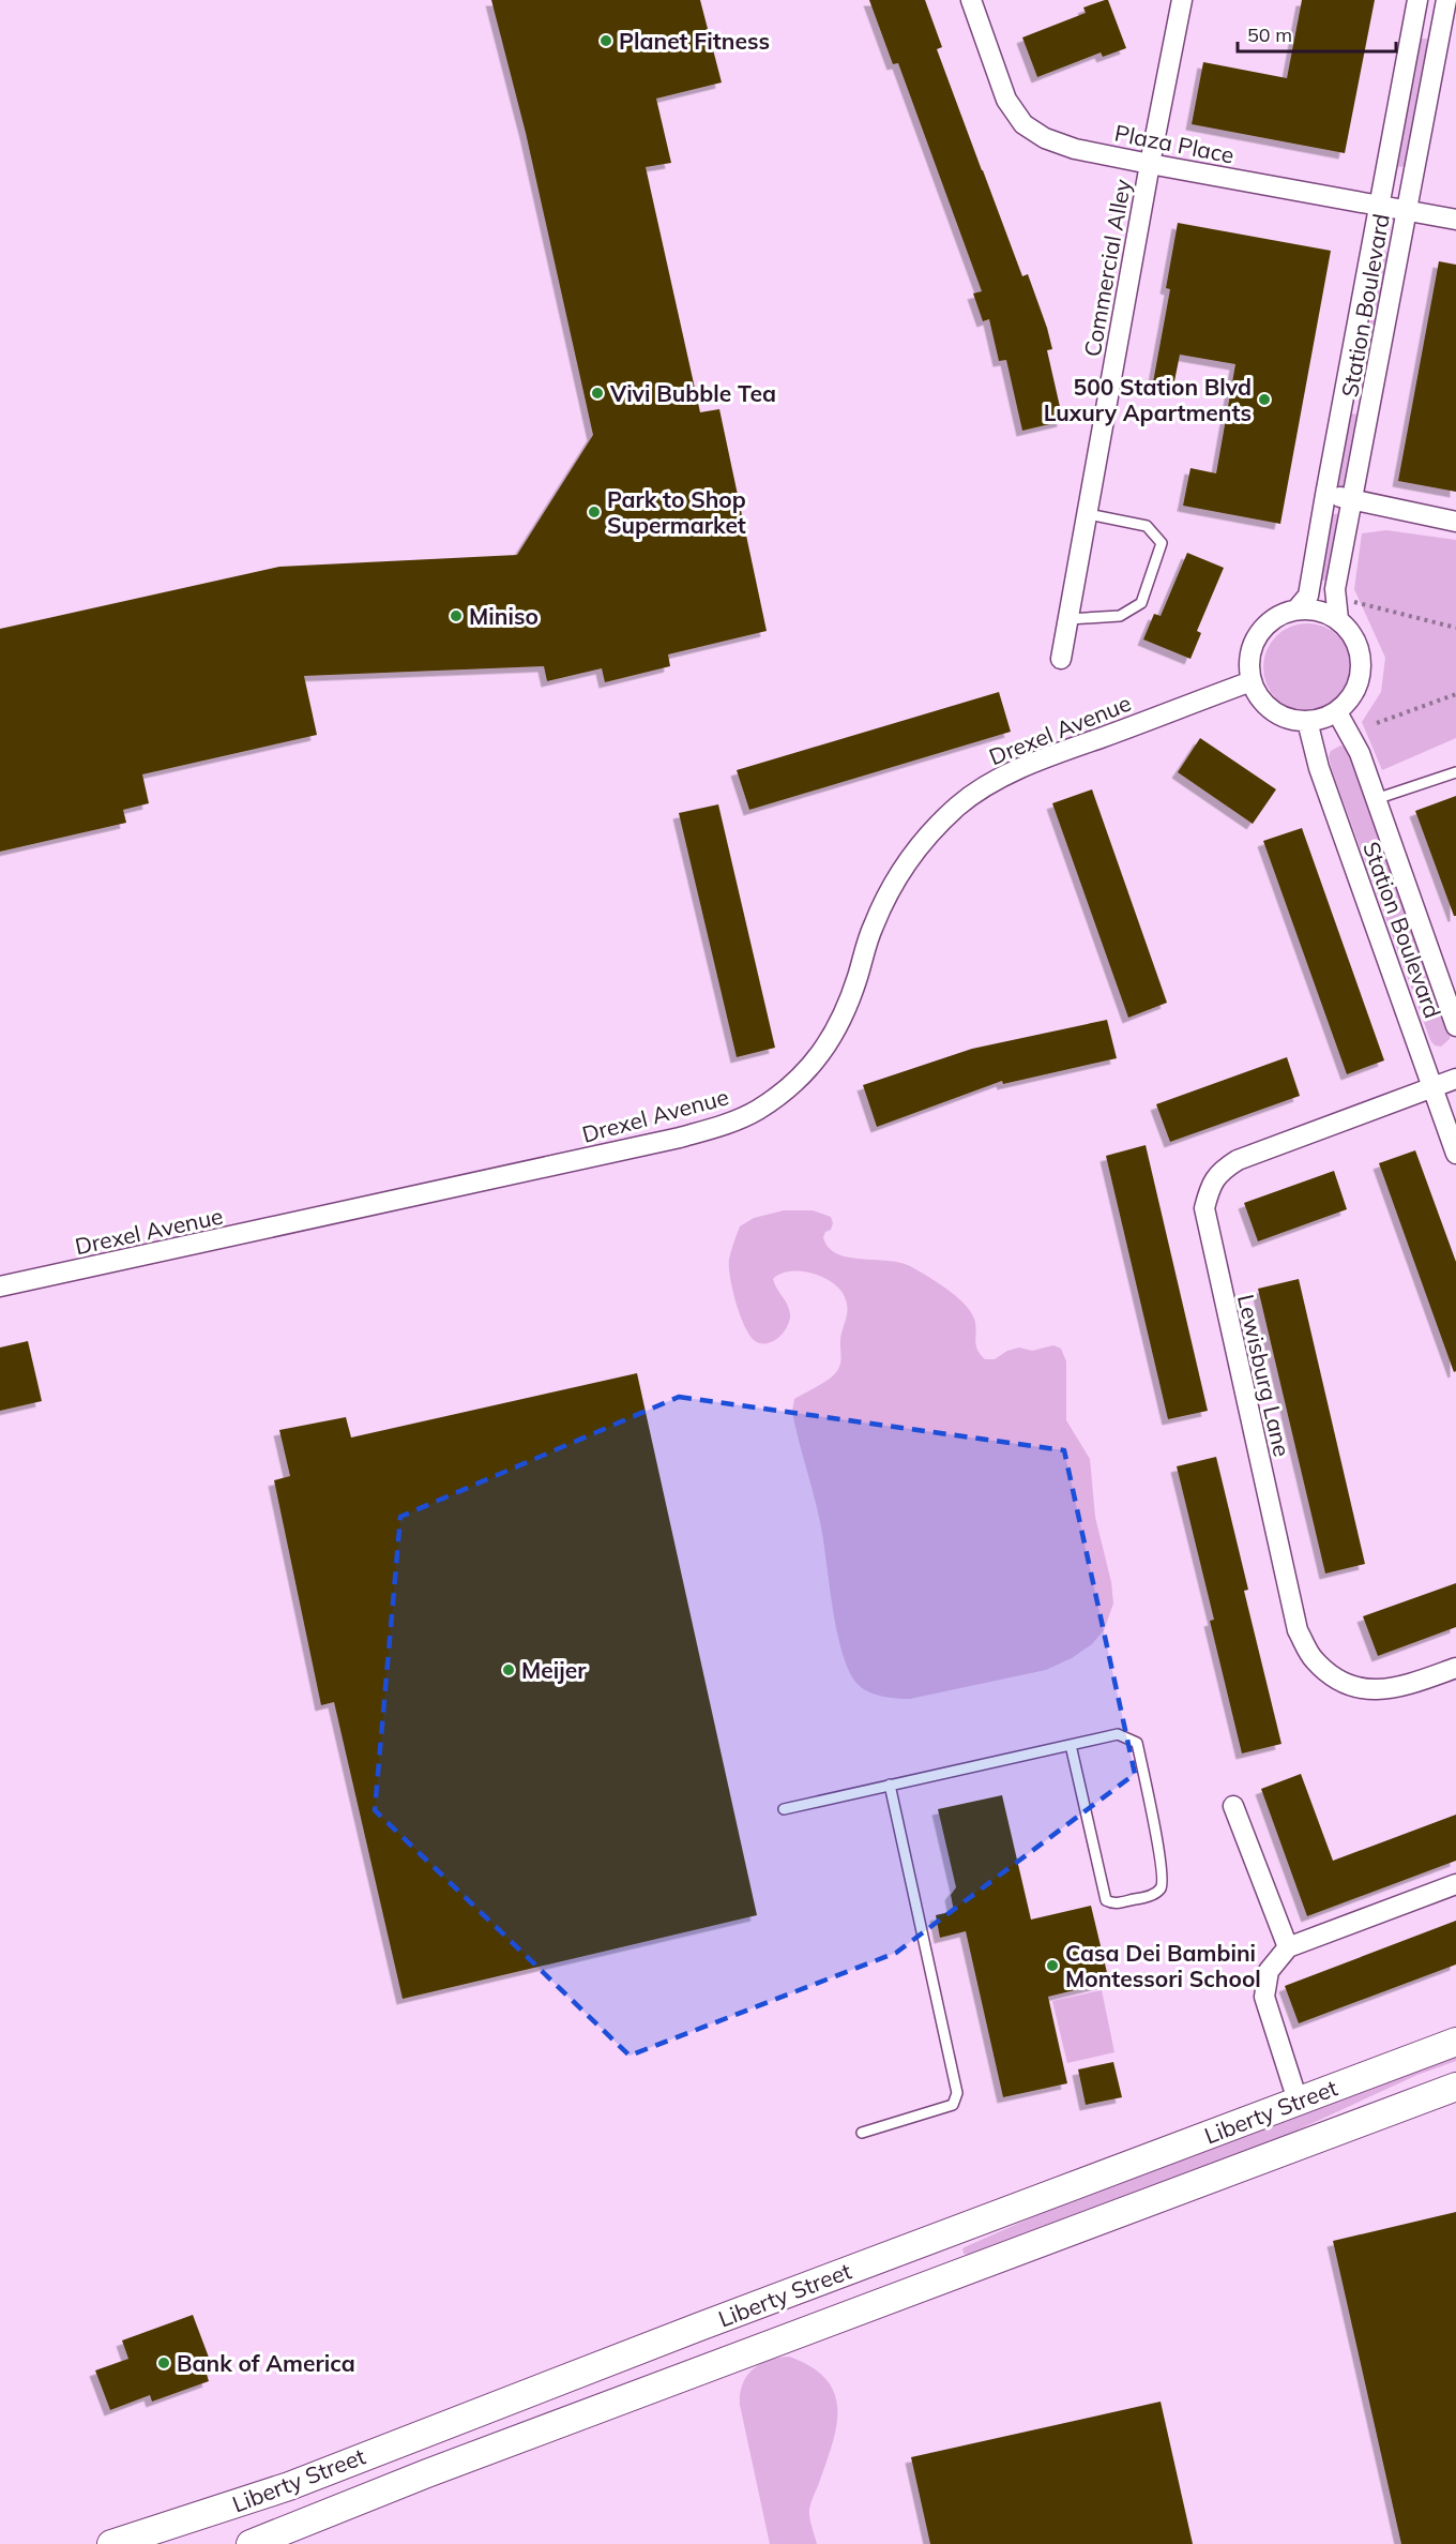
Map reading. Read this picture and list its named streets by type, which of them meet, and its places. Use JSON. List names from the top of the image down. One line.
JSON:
{"streets":{"street":["Plaza Place","Commercial Alley","Station Boulevard","Drexel Avenue","Lewisburg Lane","Liberty Street"]},"crossings":[["Plaza Place","Commercial Alley"],["Plaza Place","Station Boulevard"],["Station Boulevard","Drexel Avenue"],["Station Boulevard","Lewisburg Lane"]],"places":["Planet Fitness","Vivi Bubble Tea","500 Station Blvd Luxury Apartments","Park to Shop Supermarket","Miniso","Meijer","Casa Dei Bambini Montessori School","Bank of America"],"scale_bar":"50 m"}
